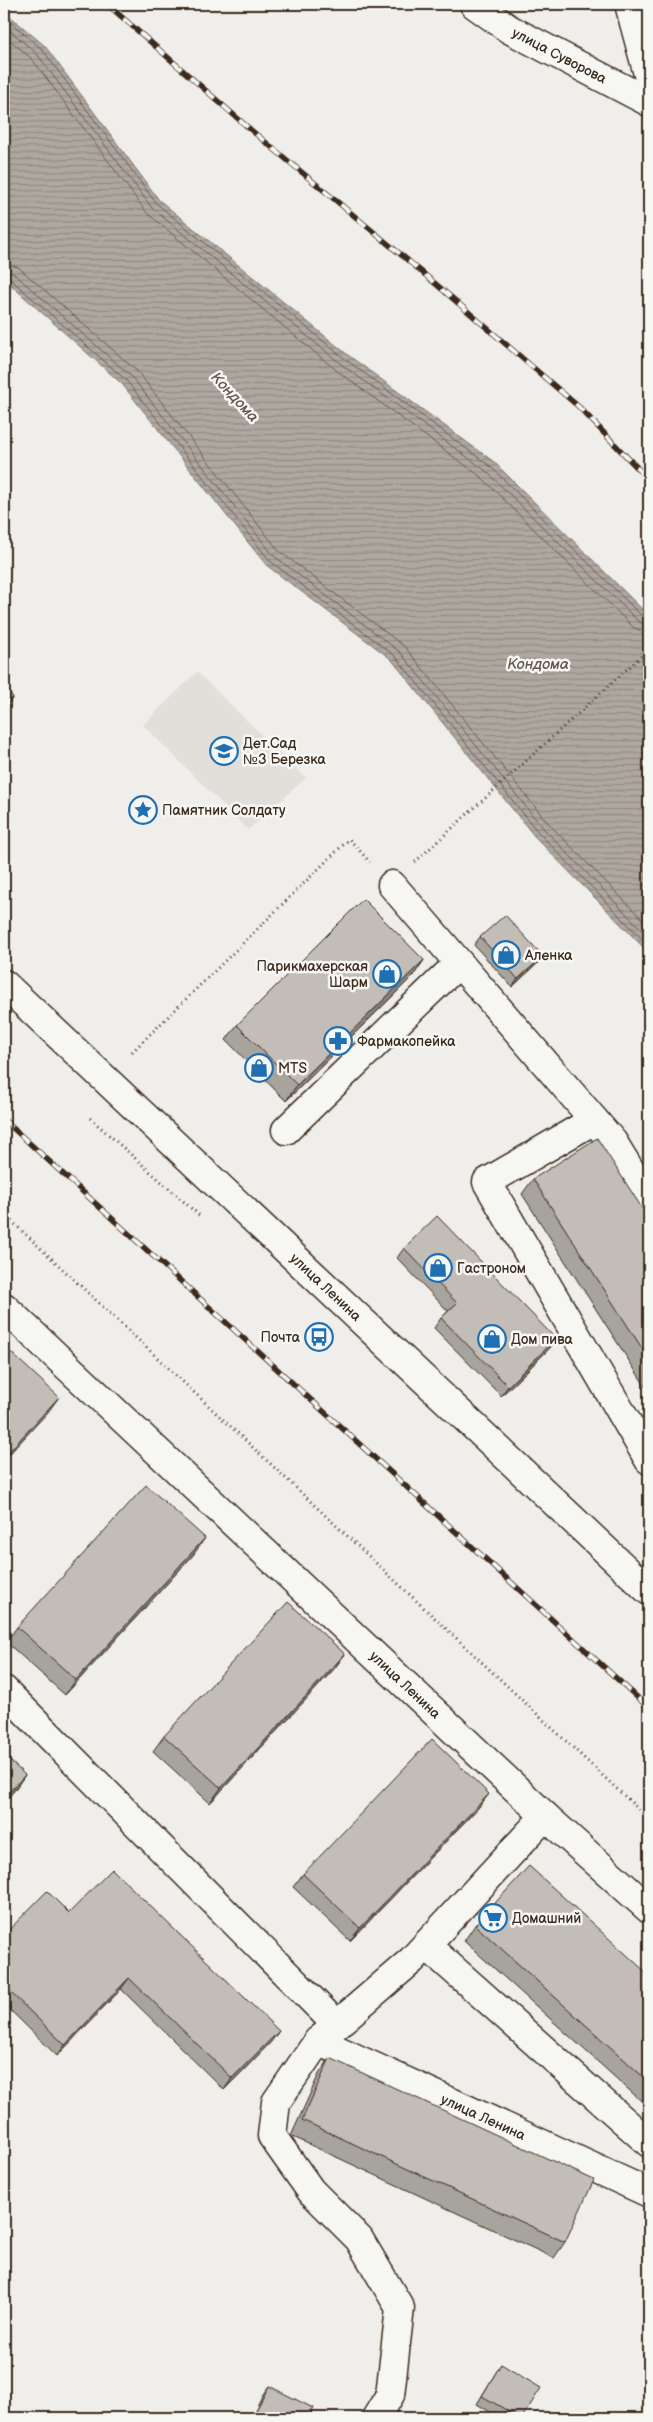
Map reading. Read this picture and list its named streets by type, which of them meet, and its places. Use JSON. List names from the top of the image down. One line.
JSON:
{"streets":{"street":["улица Суворова","улица Ленина"]},"water":["Кондома"],"places":{"school or university":["Дет.Сад №3 Березка"],"place":["Памятник Солдату"],"shop":["Аленка","Парикмахерская Шарм","MTS","Гастроном","Дом пива"],"pharmacy":["Фармакопейка"],"bus stop":["Почта"],"supermarket":["Домашний"]}}
